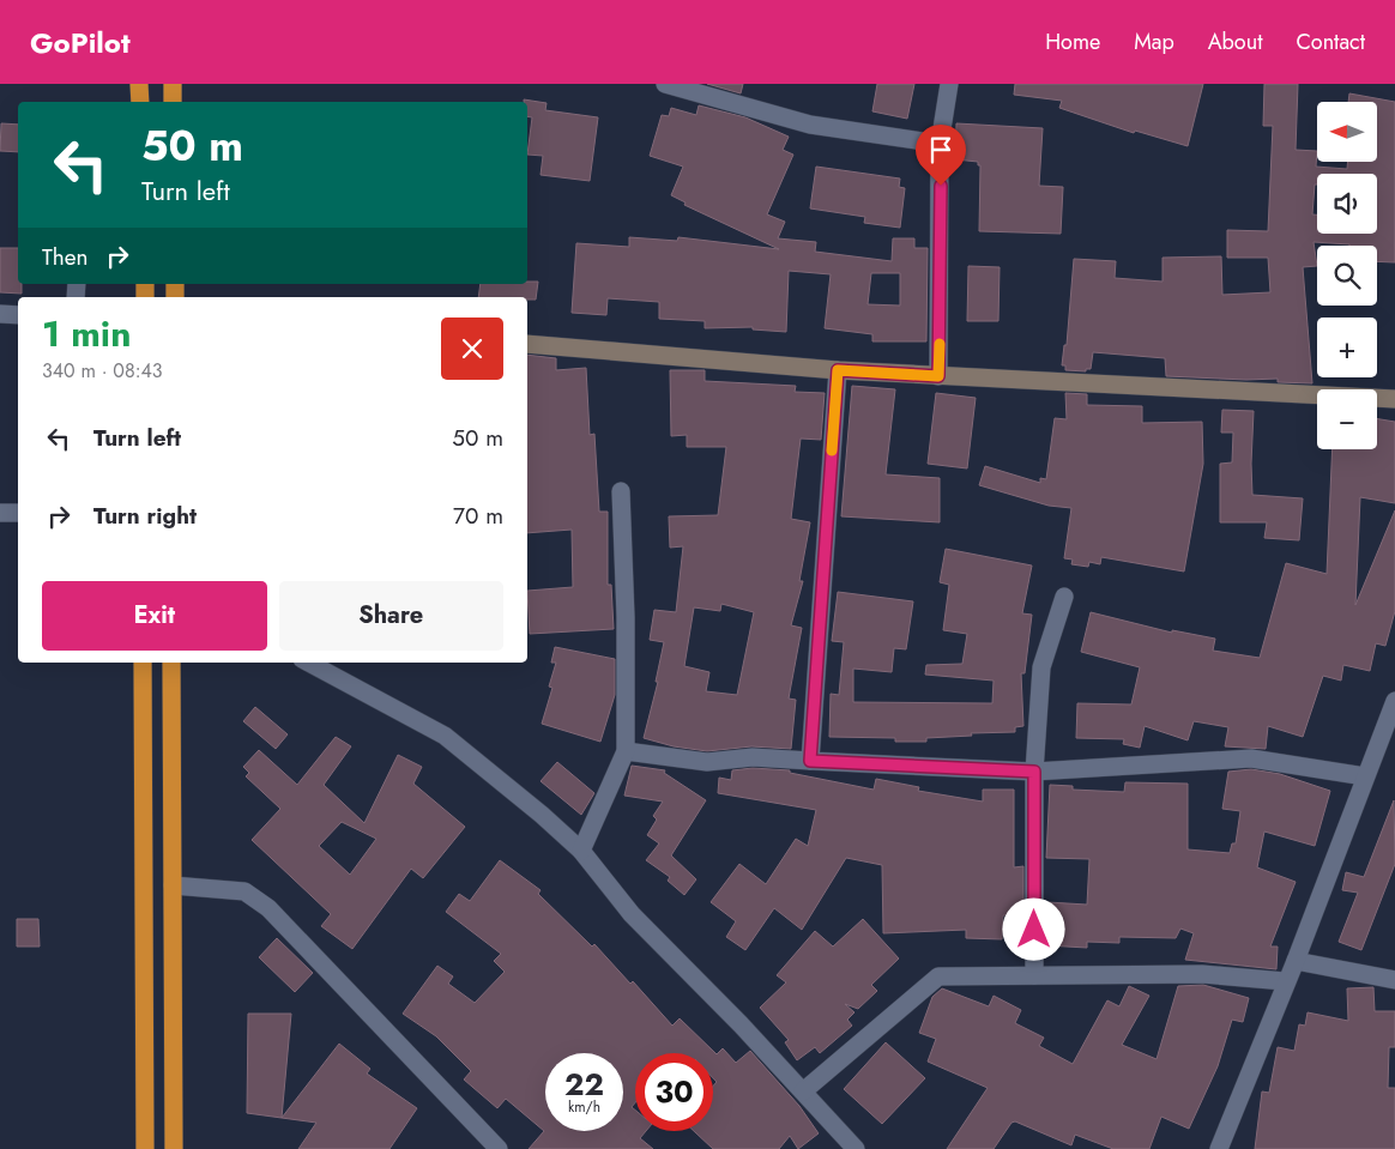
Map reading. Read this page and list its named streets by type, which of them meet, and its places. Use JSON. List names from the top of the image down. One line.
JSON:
{"north":"left","page":{"header":"GoPilot","nav":["Home","Map","About","Contact"],"map_buttons":["+","−"],"turn":["50 m","Turn left"],"then":"Then","heading":["1 min","340 m · 08:43"],"list":[{"name":"Turn left","value":"50 m"},{"name":"Turn right","value":"70 m"}],"buttons":["Exit","Share"],"speed":"22 km/h","limit":"30"}}
